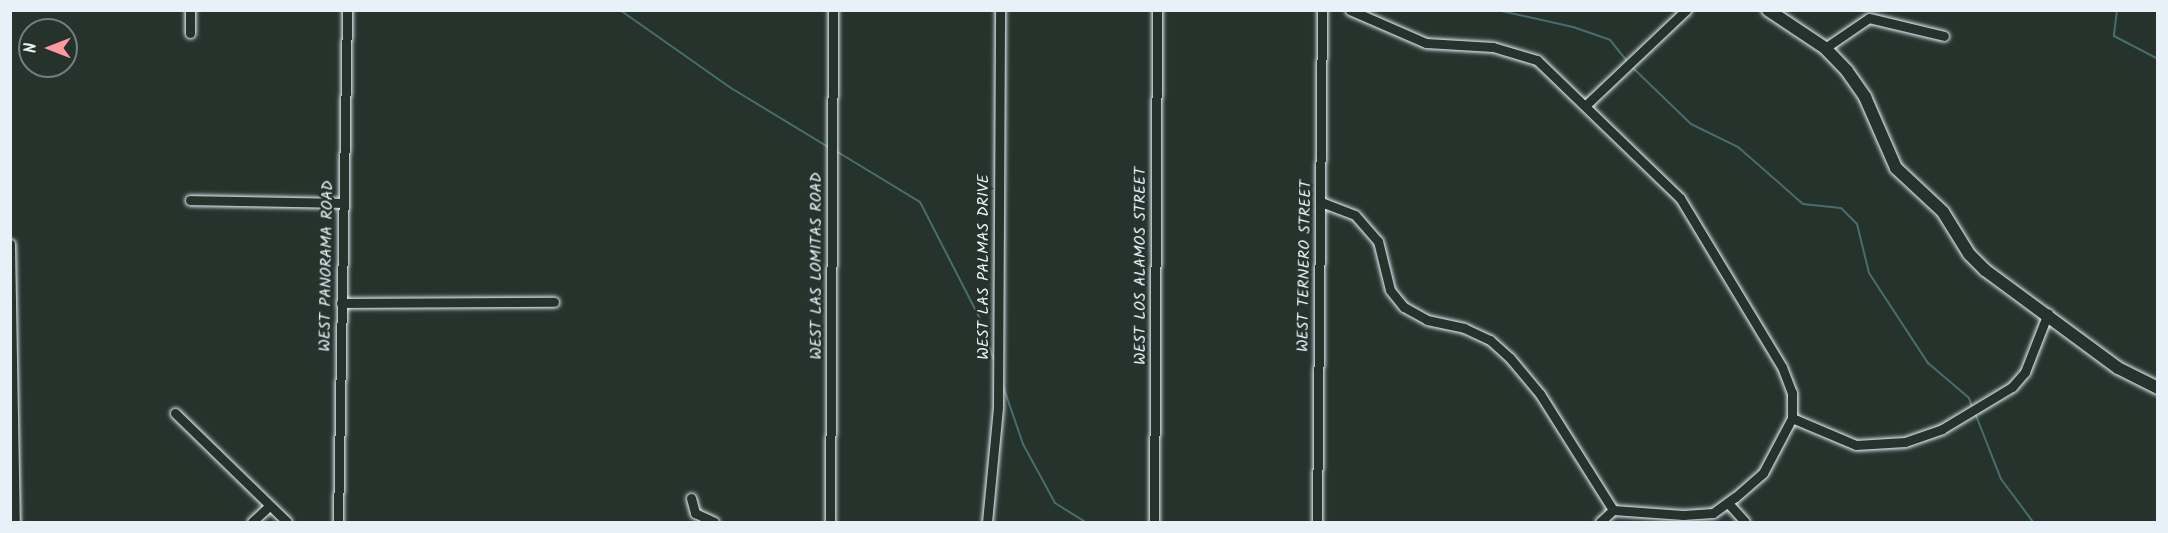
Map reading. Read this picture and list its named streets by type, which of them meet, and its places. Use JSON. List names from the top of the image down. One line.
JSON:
{"streets":{"street":["WEST PANORAMA ROAD","WEST LAS LOMITAS ROAD","WEST LOS ALAMOS STREET","WEST TERNERO STREET","WEST LAS PALMAS DRIVE"]},"north":"left"}
